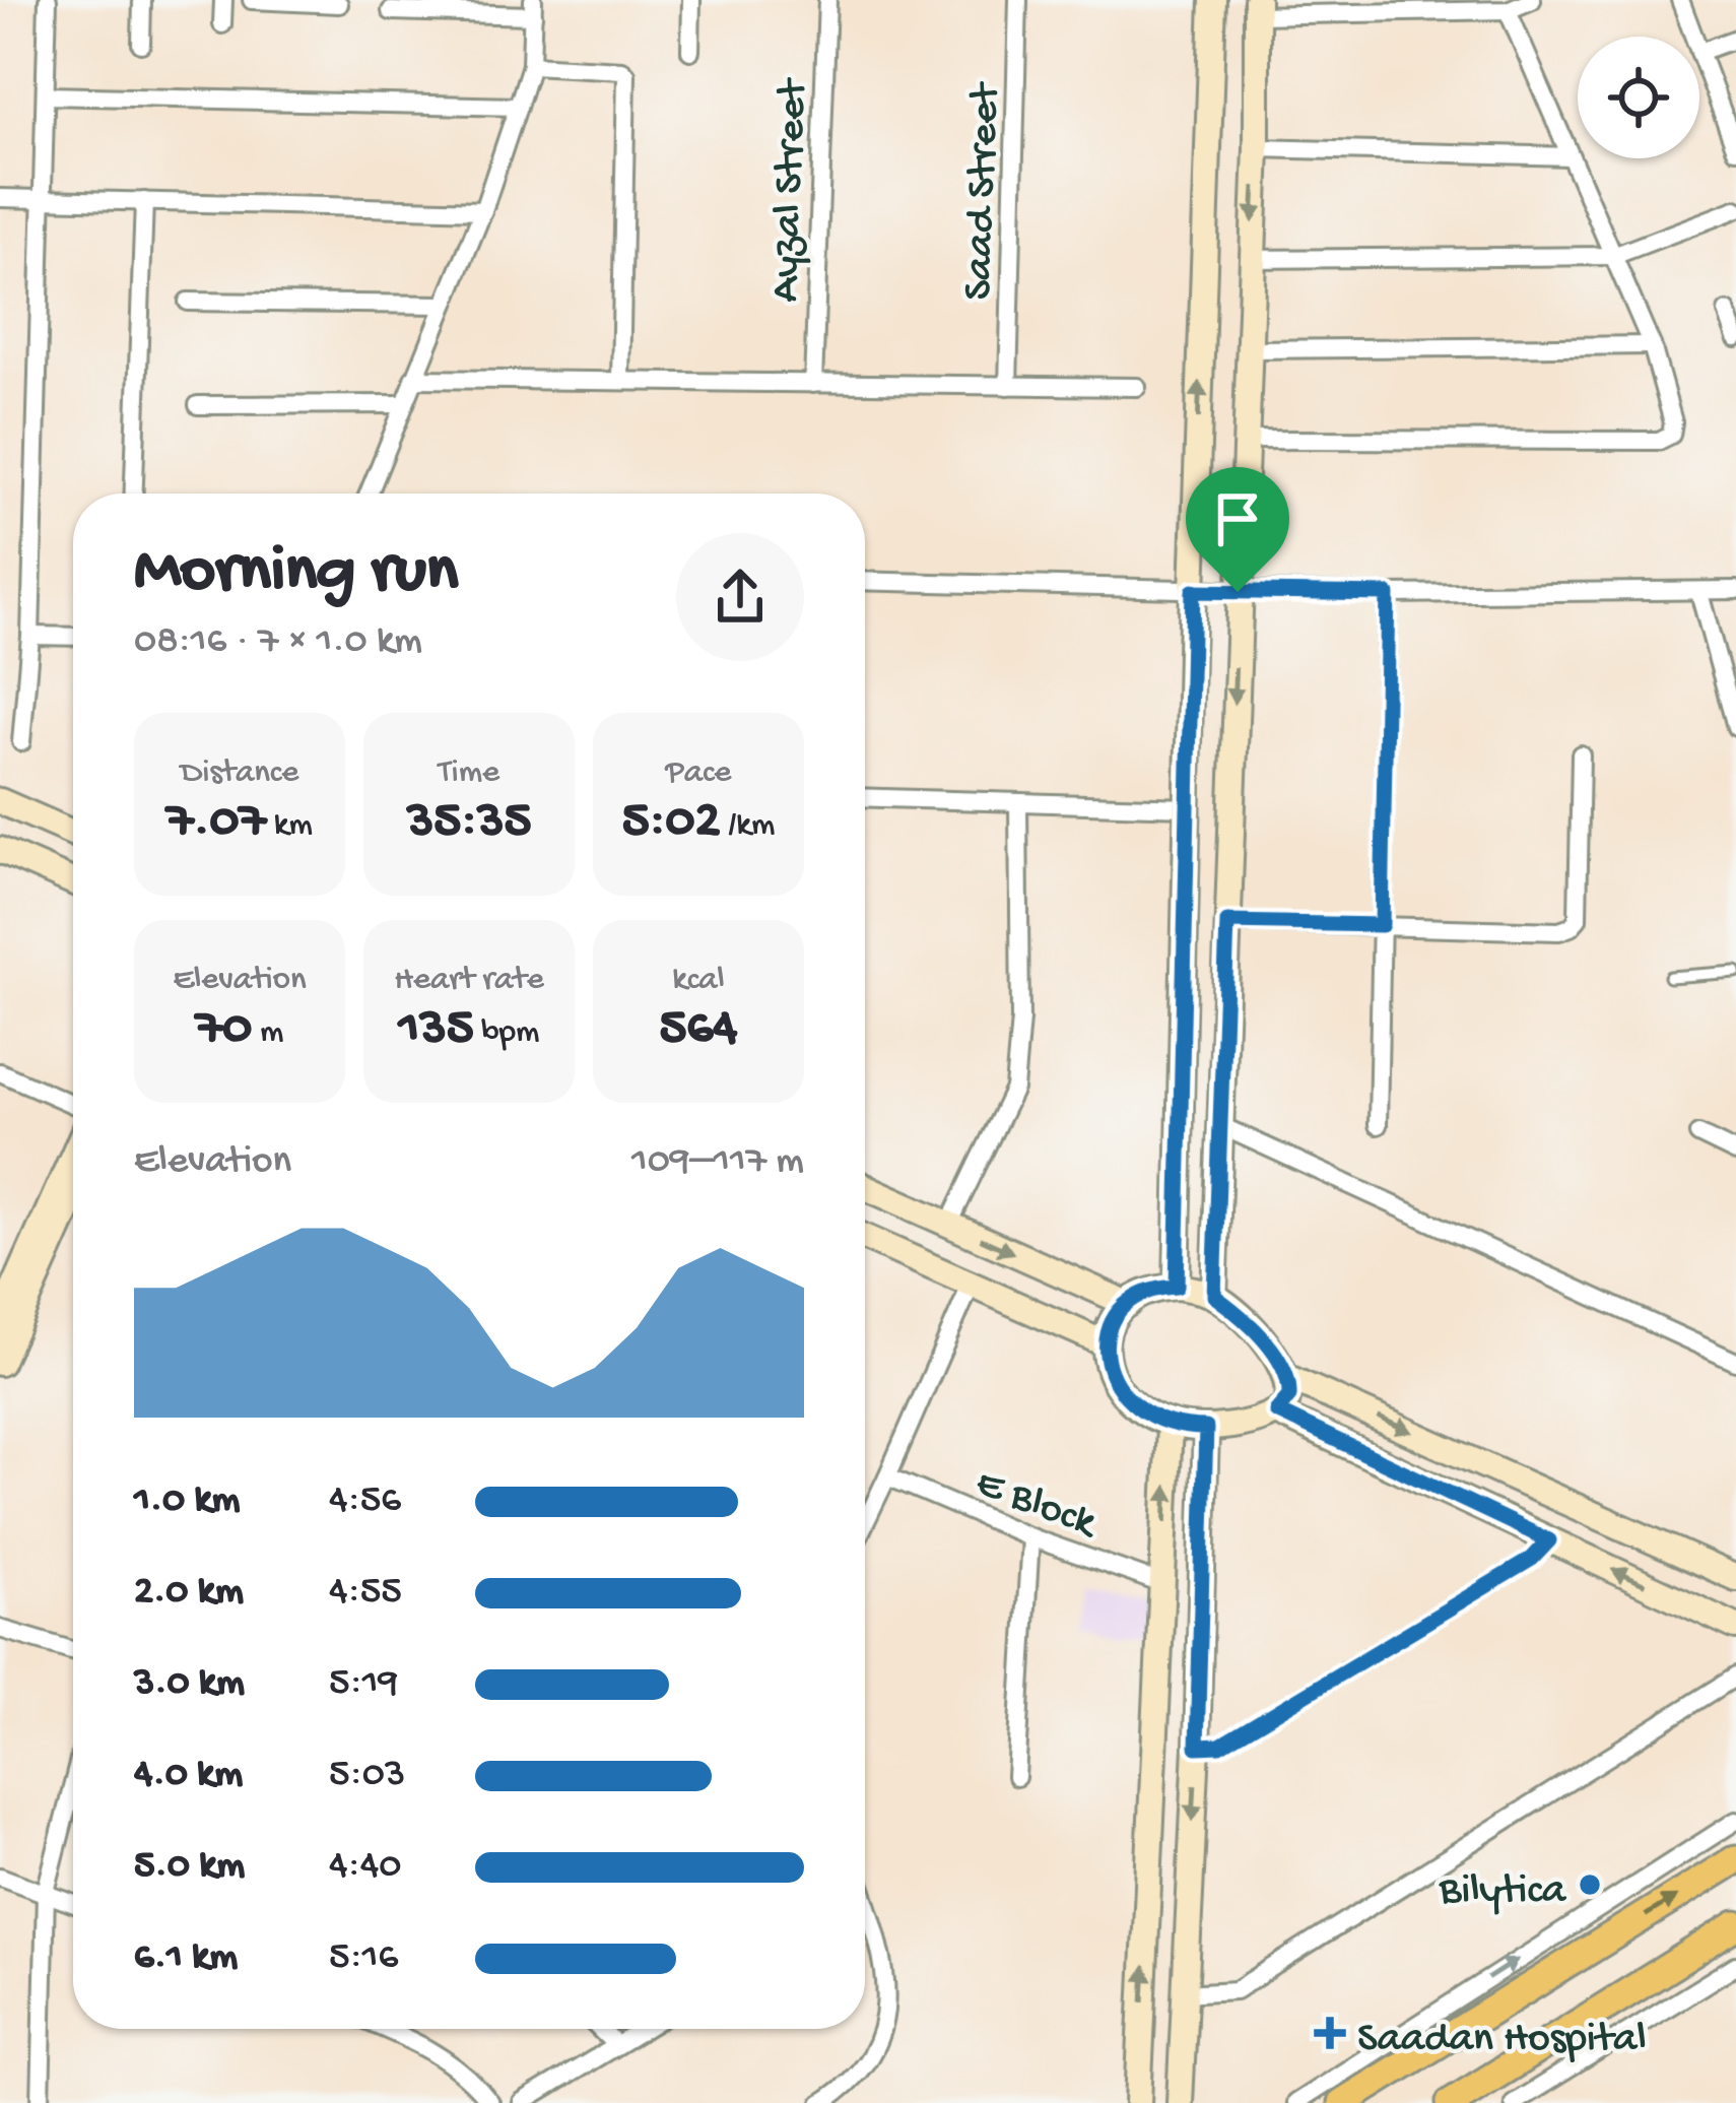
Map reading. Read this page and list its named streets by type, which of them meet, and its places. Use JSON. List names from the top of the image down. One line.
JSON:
{"streets":{"street":["Ayzal Street","Saad Street","E Block"]},"places":{"other":["Bilytica"],"health":["Saadan Hospital"]},"page":{"heading":["Morning run","08:16 · 7 × 1.0 km"],"stats":[["Distance","7.07 km"],["Time","35:35"],["Pace","5:02 /km"],["Elevation","70 m"],["Heart rate","135 bpm"],["kcal","564"]],"chart":["Elevation","109–117 m"],"list":[{"name":"1.0 km","note":"4:56"},{"name":"2.0 km","note":"4:55"},{"name":"3.0 km","note":"5:19"},{"name":"4.0 km","note":"5:03"},{"name":"5.0 km","note":"4:40"},{"name":"6.1 km","note":"5:16"}]}}
